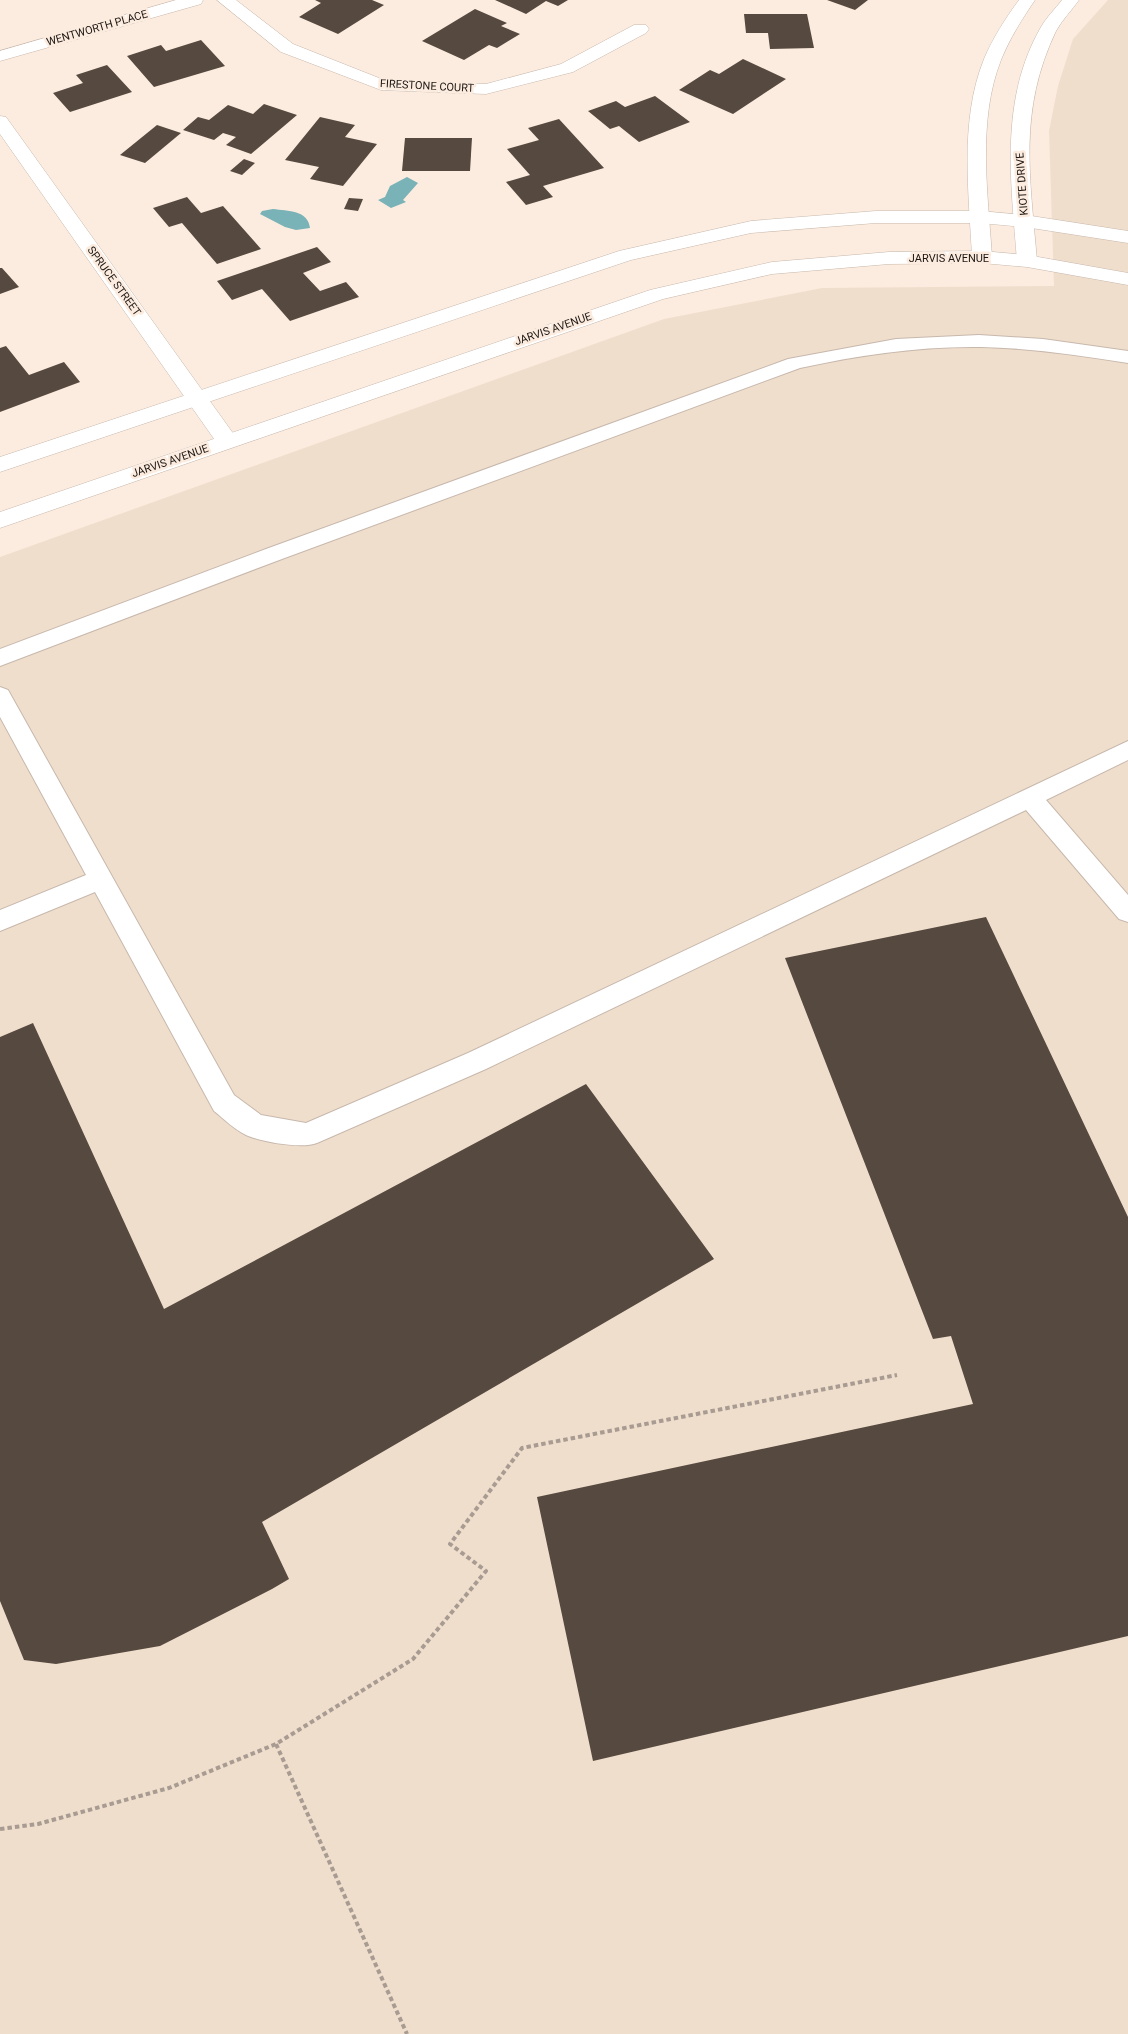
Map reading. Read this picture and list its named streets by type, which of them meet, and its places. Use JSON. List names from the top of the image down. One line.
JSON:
{"streets":{"street":["WENTWORTH PLACE","FIRESTONE COURT","KIOTE DRIVE","JARVIS AVENUE","SPRUCE STREET"]},"crossings":[["KIOTE DRIVE","JARVIS AVENUE"],["JARVIS AVENUE","SPRUCE STREET"]]}
